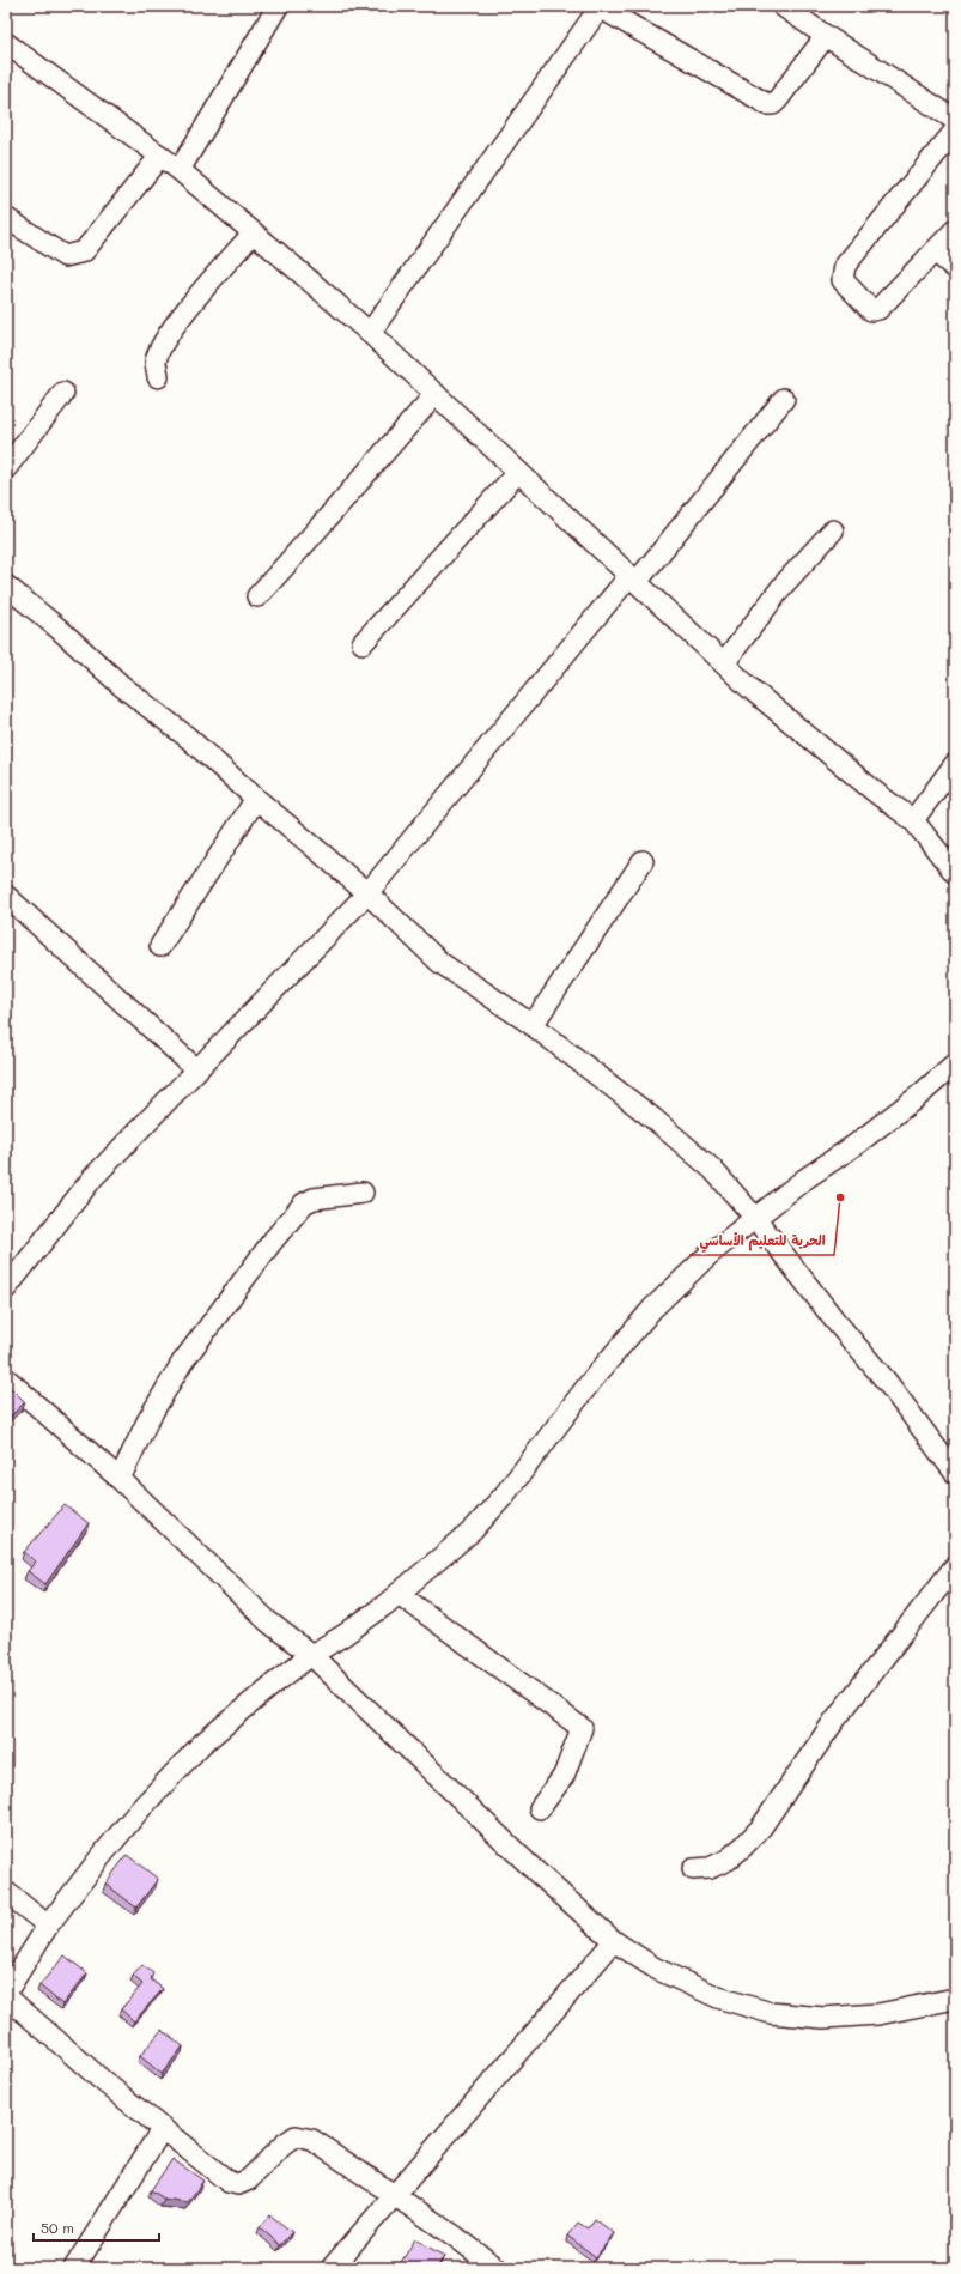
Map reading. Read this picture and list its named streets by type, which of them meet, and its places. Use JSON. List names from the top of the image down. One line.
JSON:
{"places":["الحرية للتعليم الأساسي"],"scale_bar":"50 m"}
